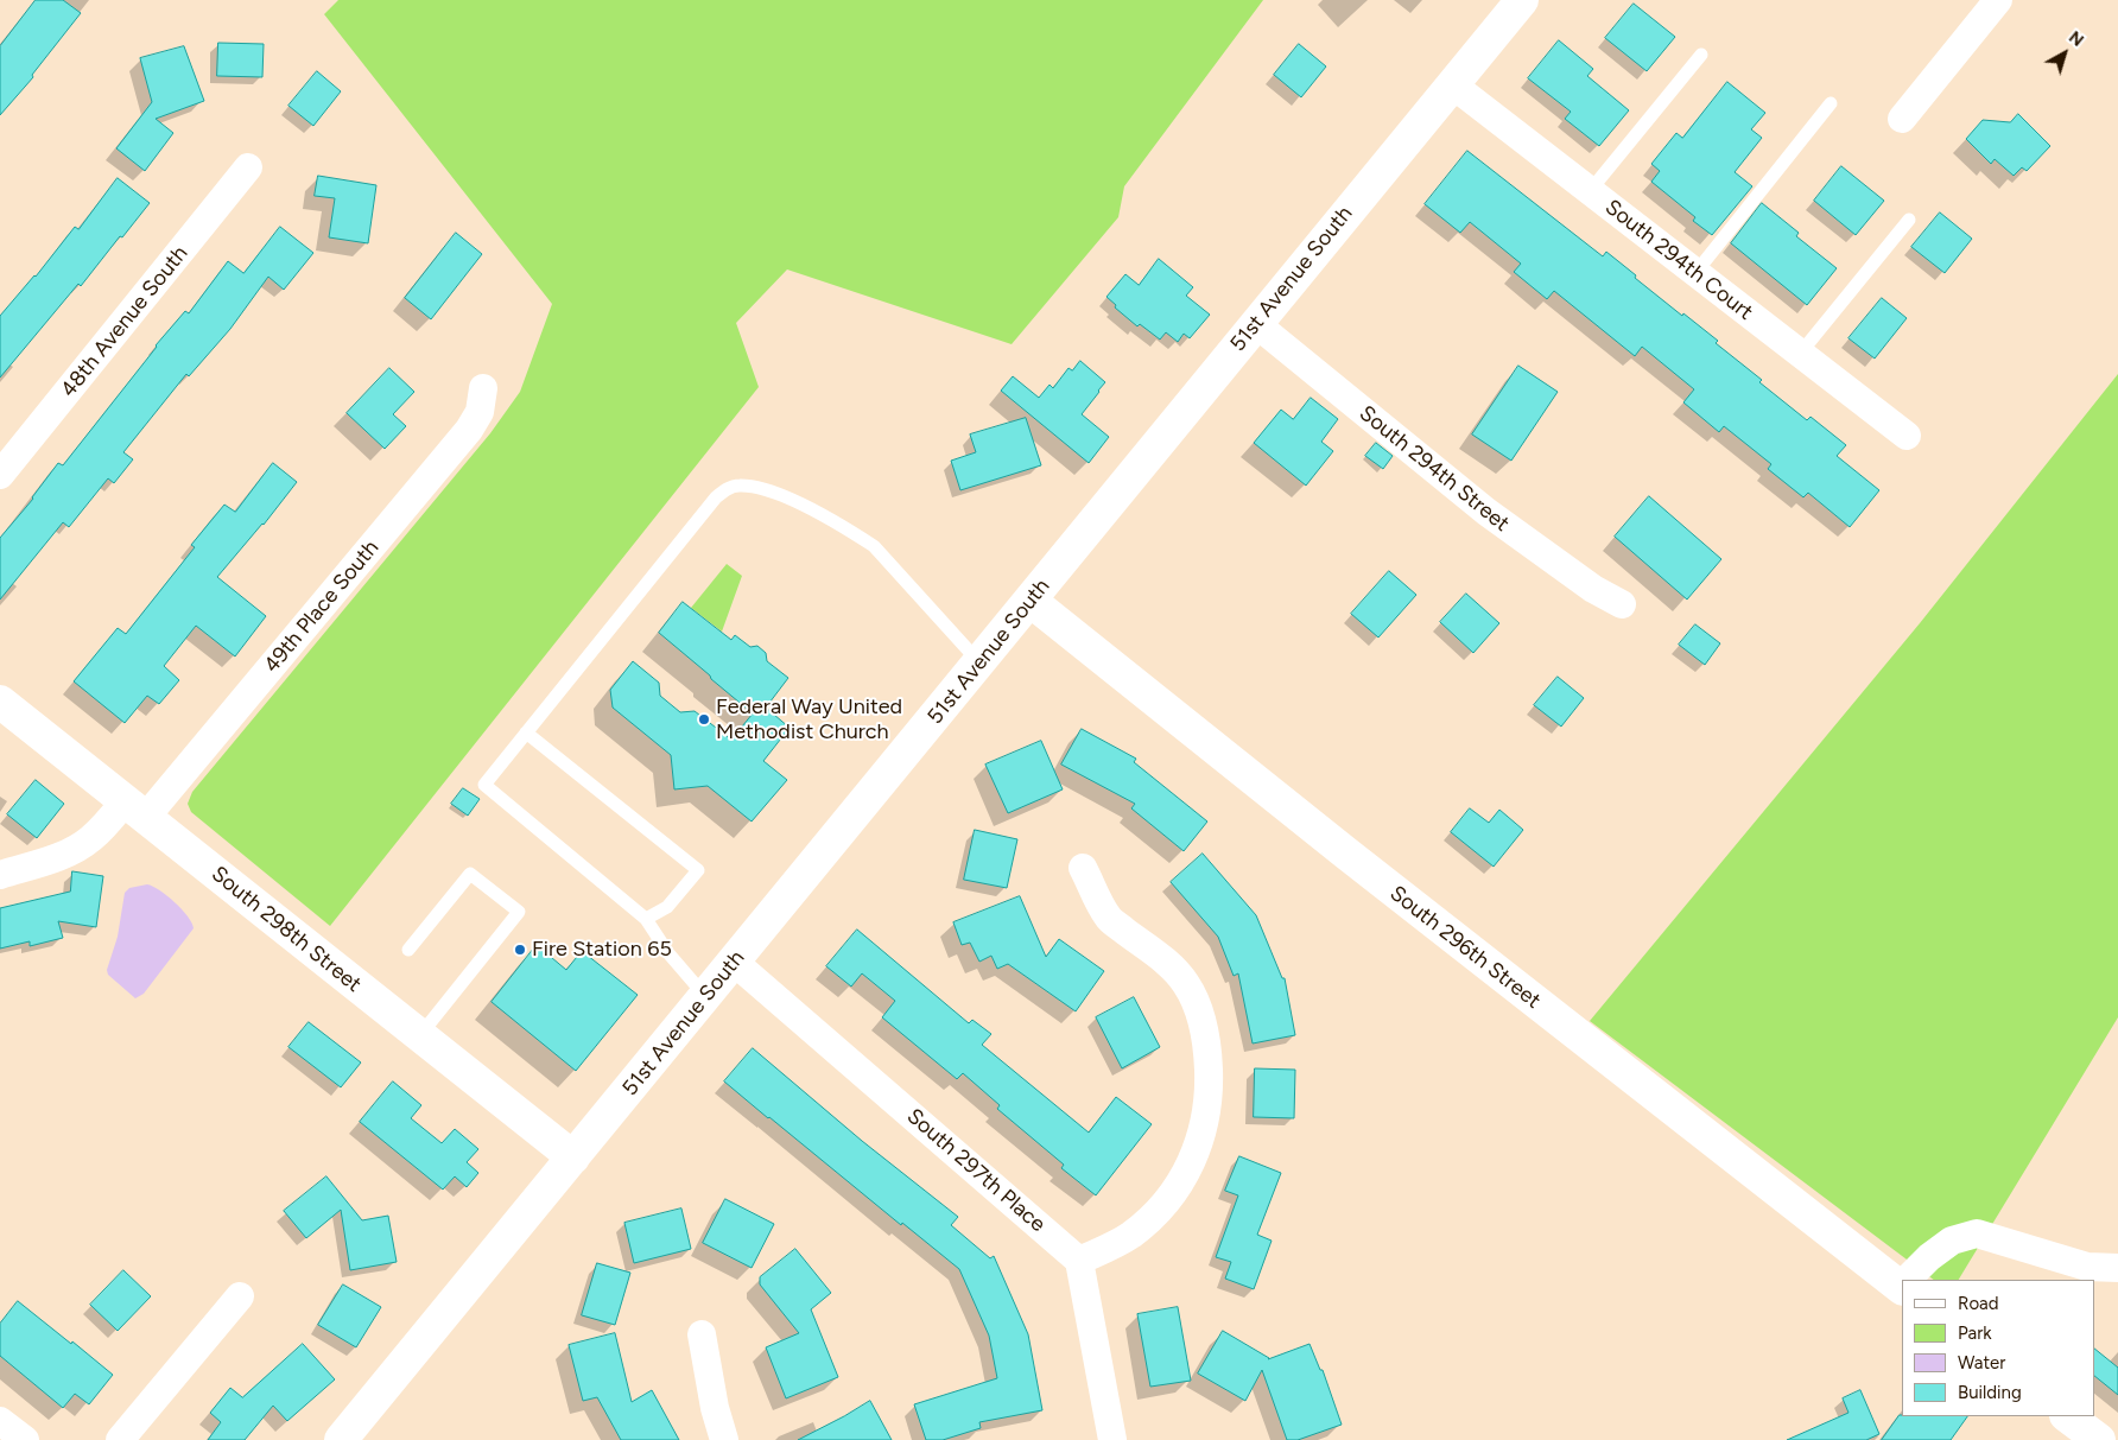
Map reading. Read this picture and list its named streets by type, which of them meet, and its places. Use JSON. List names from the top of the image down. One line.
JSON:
{"streets":{"main road":["51st Avenue South","South 298th Street","South 296th Street"],"street":["South 294th Court","48th Avenue South","South 294th Street","49th Place South","South 297th Place"]},"crossings":[["South 294th Court","51st Avenue South"],["51st Avenue South","South 294th Street"],["51st Avenue South","South 298th Street"],["51st Avenue South","South 296th Street"],["51st Avenue South","South 297th Place"],["49th Place South","South 298th Street"]],"places":["Federal Way United Methodist Church","Fire Station 65"],"legend":["Road","Park","Water","Building"],"north":"top right"}
